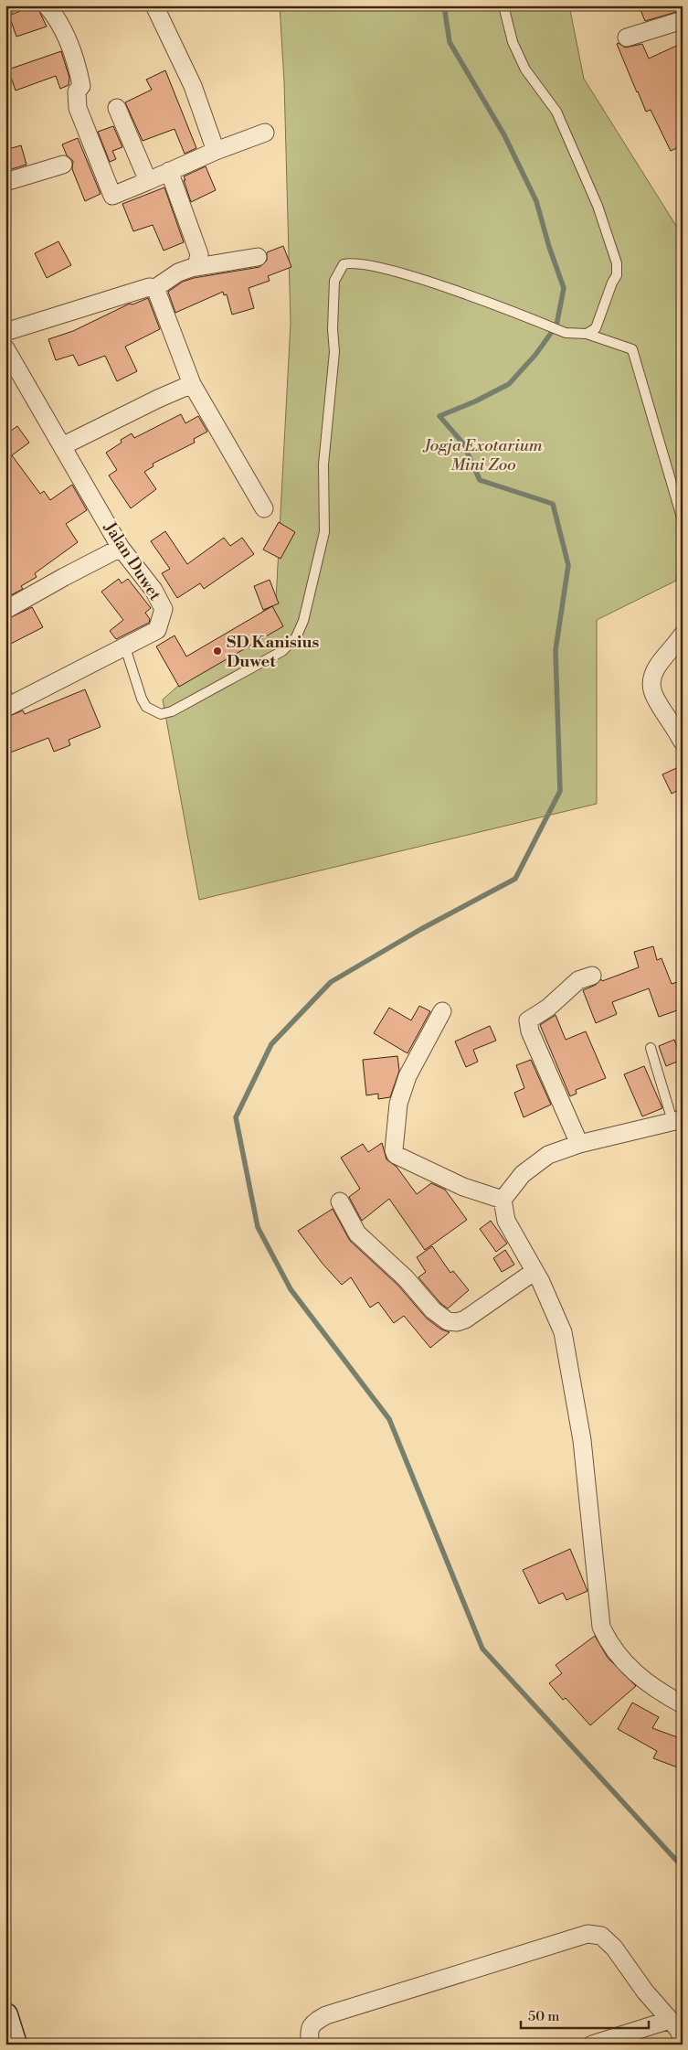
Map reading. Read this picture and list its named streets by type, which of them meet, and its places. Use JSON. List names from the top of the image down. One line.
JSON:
{"streets":{"street":["Jalan Duwet"]},"parks":["Jogja Exotarium Mini Zoo"],"places":["SD Kanisius Duwet"],"scale_bar":"50 m"}
